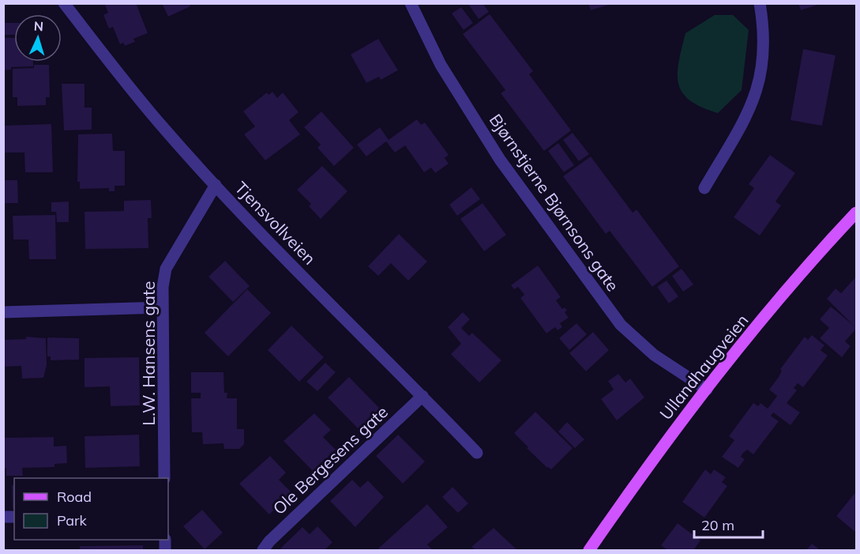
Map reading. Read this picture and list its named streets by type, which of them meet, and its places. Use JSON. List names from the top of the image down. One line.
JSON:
{"streets":{"main road":["Ullandhaugveien"],"street":["Bjørnstjerne Bjørnsons gate","Tjensvollveien","L.W. Hansens gate","Ole Bergesens gate"]},"crossings":[["Bjørnstjerne Bjørnsons gate","Ullandhaugveien"],["Tjensvollveien","L.W. Hansens gate"],["Tjensvollveien","Ole Bergesens gate"]],"legend":["Road","Park"],"scale_bar":"20 m","north":"top"}
